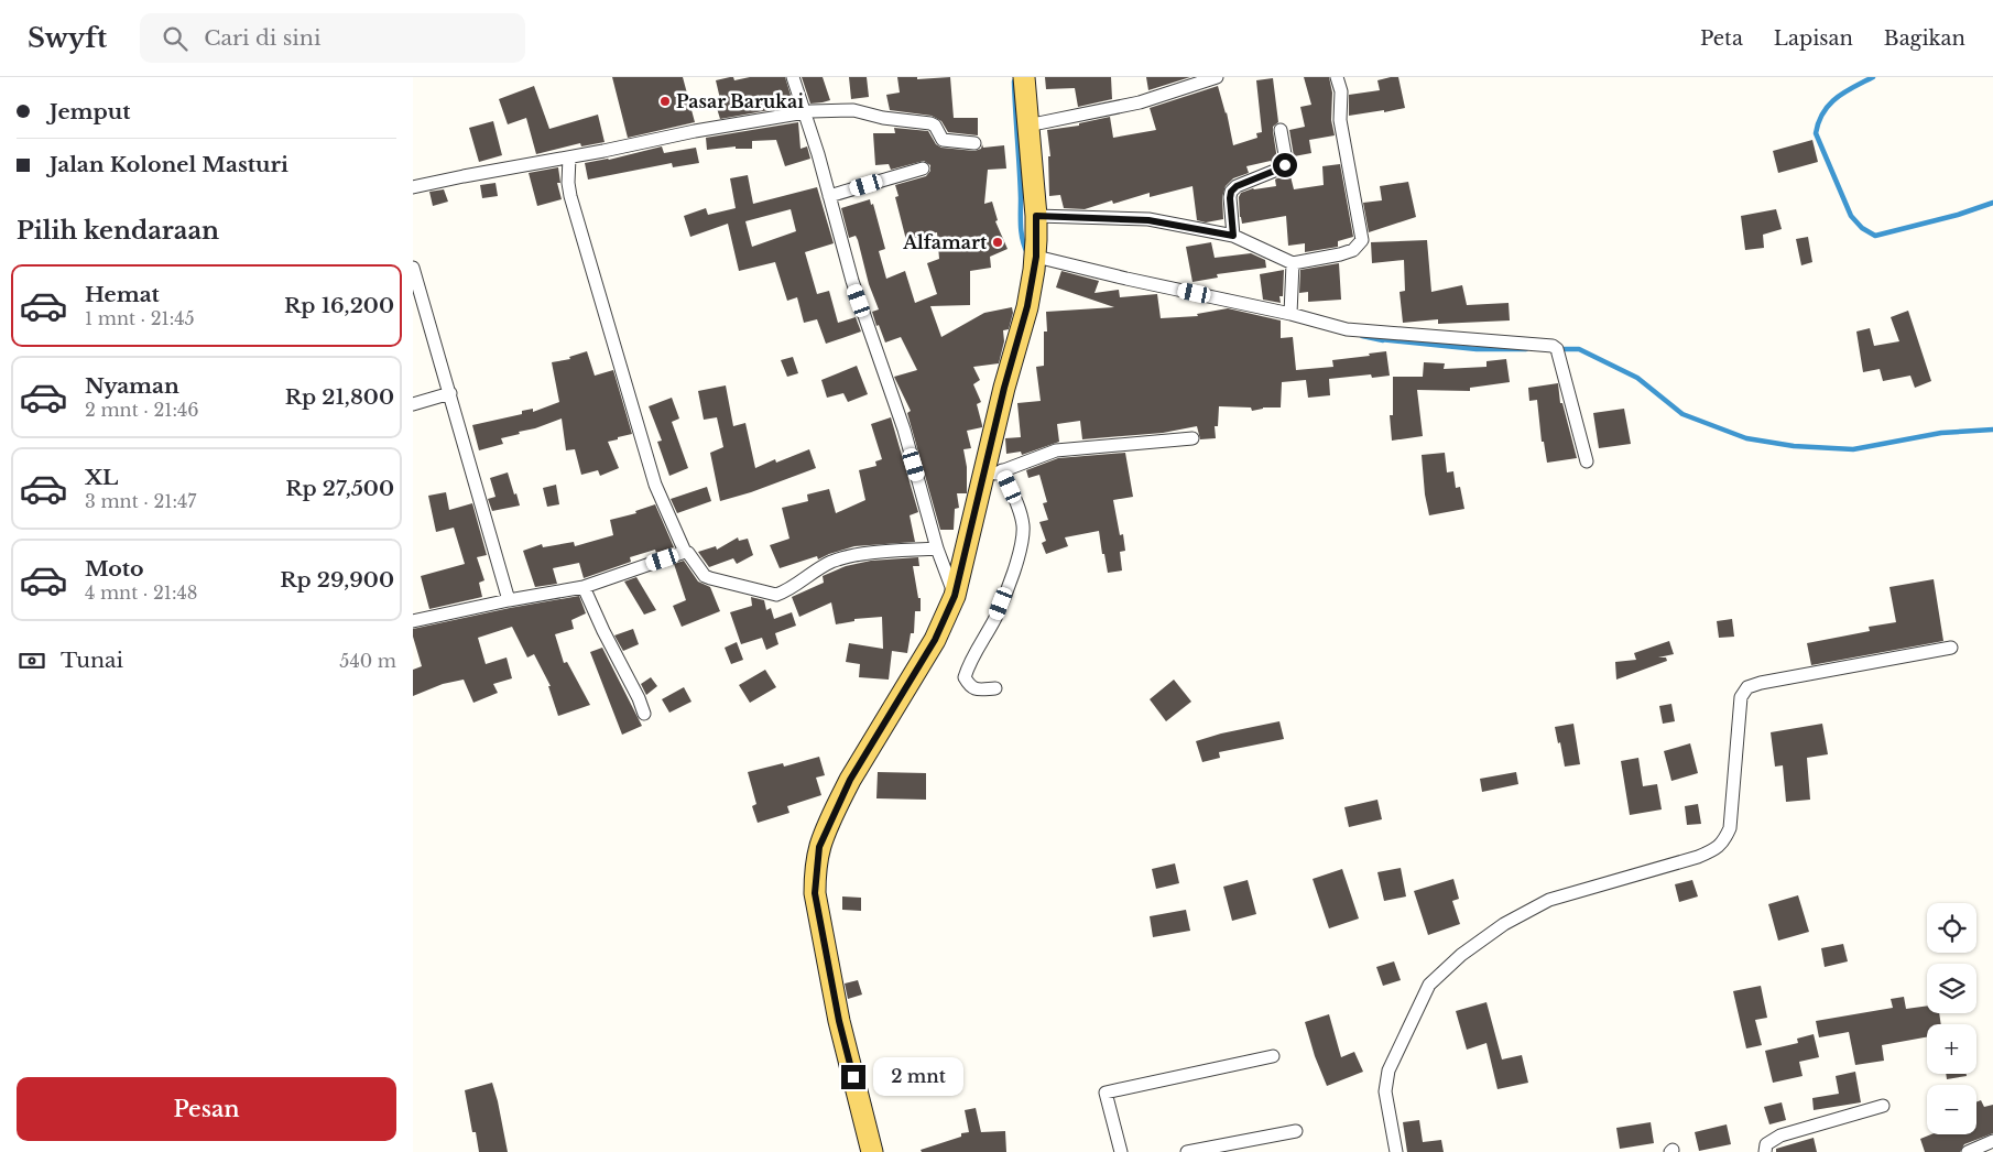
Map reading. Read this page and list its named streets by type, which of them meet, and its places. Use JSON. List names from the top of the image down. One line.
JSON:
{"places":["Pasar Barukai","Alfamart"],"page":{"header":"Swyft","search":"Cari di sini","nav":["Peta","Lapisan","Bagikan"],"banner":["Jemput","Jalan Kolonel Masturi"],"heading":"Pilih kendaraan","list":[{"name":"Hemat","note":"1 mnt · 21:45","value":"Rp 16,200"},{"name":"Nyaman","note":"2 mnt · 21:46","value":"Rp 21,800"},{"name":"XL","note":"3 mnt · 21:47","value":"Rp 27,500"},{"name":"Moto","note":"4 mnt · 21:48","value":"Rp 29,900"}],"pay":["Tunai","540 m"],"map_buttons":["+","−"],"bubble":"2 mnt","buttons":"Pesan"}}
